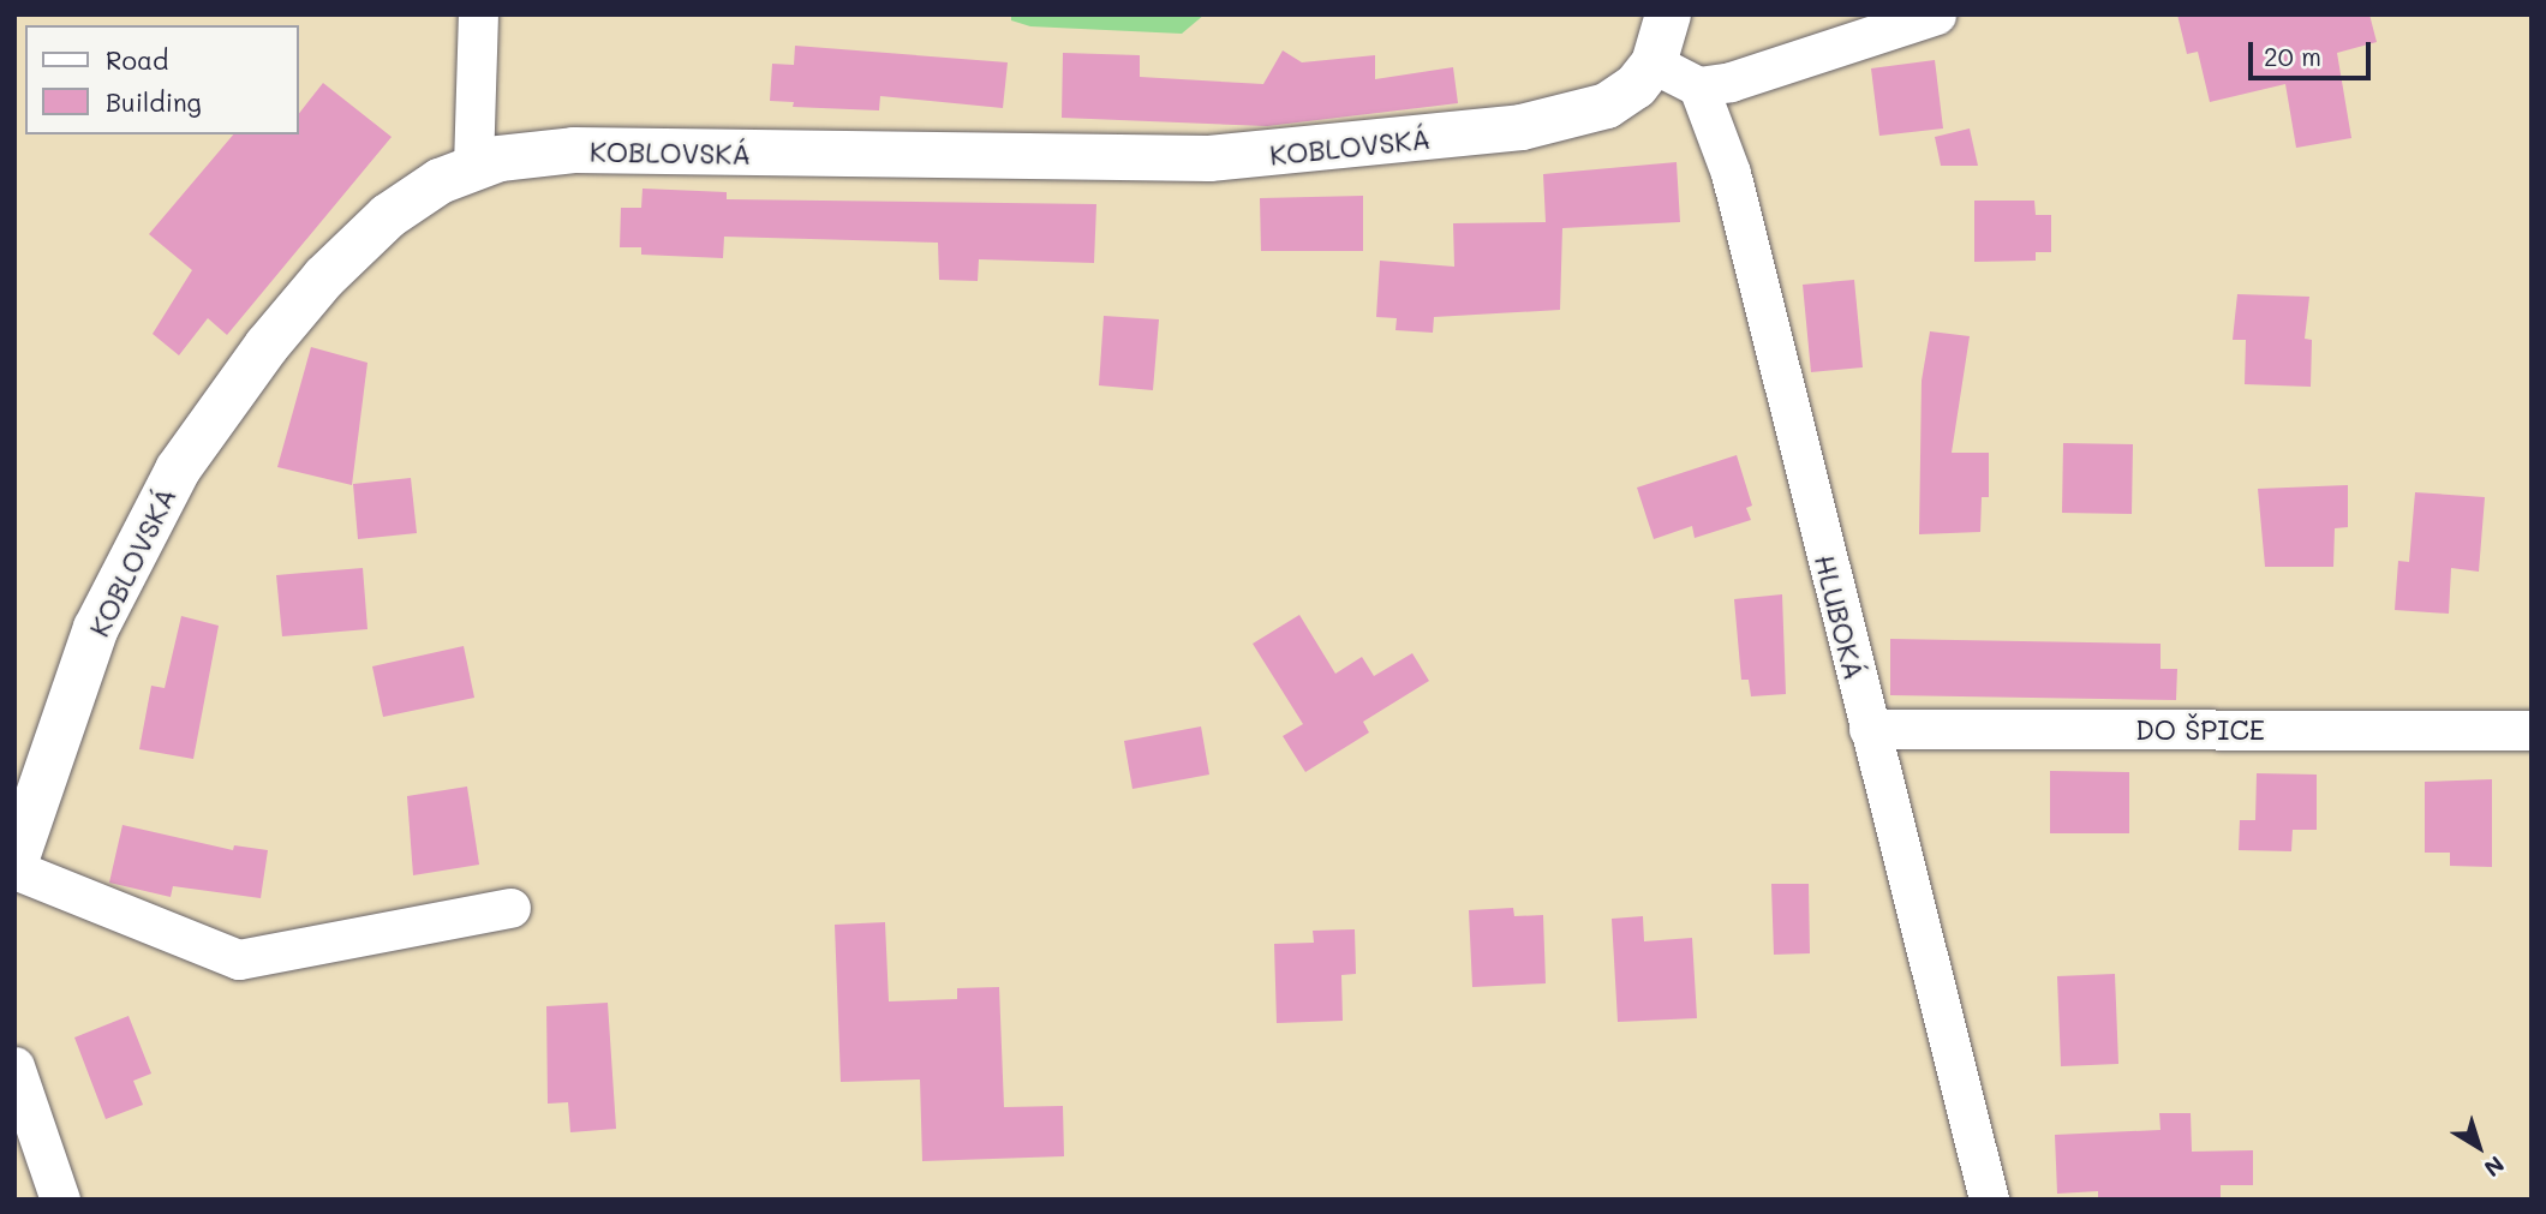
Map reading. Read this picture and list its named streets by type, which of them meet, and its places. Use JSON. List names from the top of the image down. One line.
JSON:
{"streets":{"street":["KOBLOVSKÁ","HLUBOKÁ","DO ŠPICE"]},"crossings":[["HLUBOKÁ","DO ŠPICE"]],"legend":["Road","Building"],"scale_bar":"20 m","north":"bottom right"}
